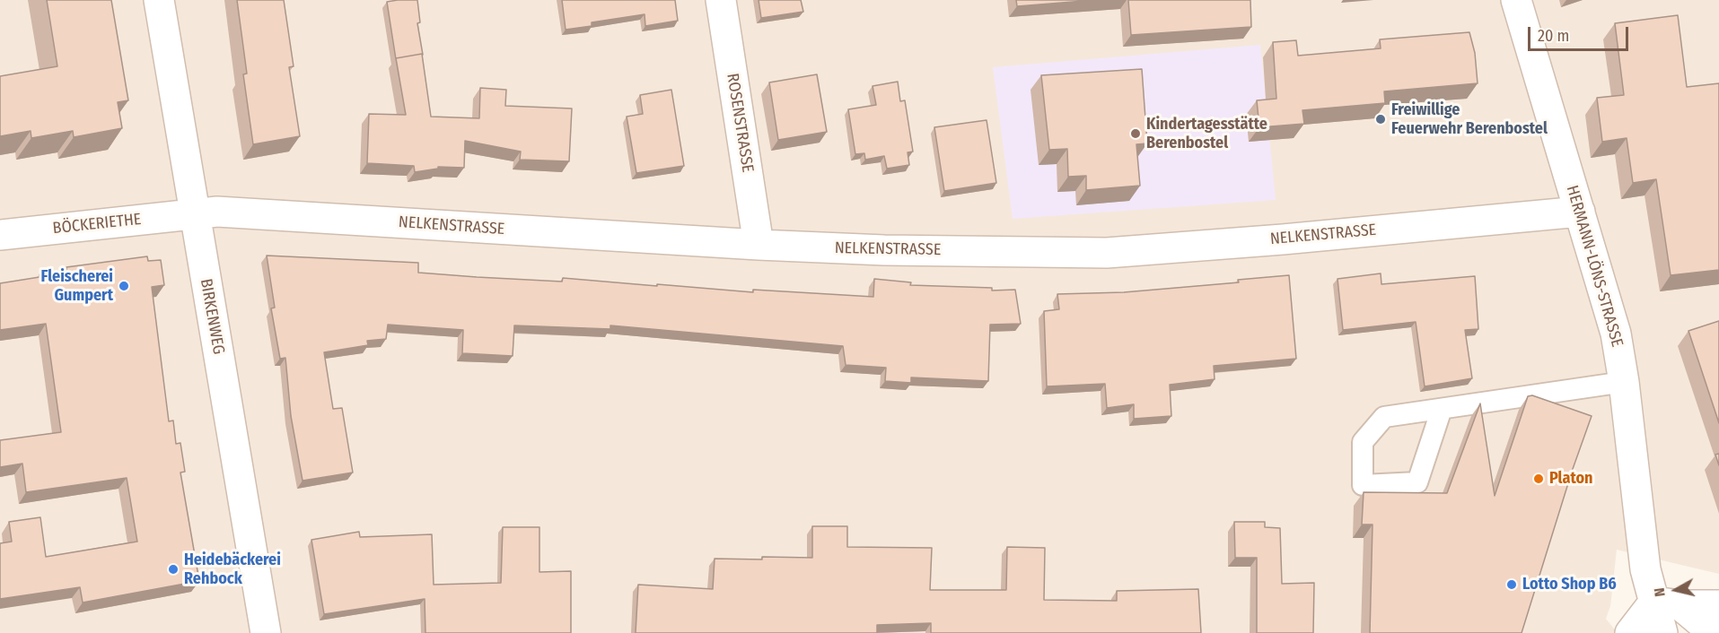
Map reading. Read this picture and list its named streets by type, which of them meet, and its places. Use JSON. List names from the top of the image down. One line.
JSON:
{"streets":{"street":["ROSENSTRASSE","BÖCKERIETHE","NELKENSTRASSE","HERMANN-LÖNS-STRASSE","BIRKENWEG"]},"crossings":[["ROSENSTRASSE","NELKENSTRASSE"],["BÖCKERIETHE","NELKENSTRASSE"],["BÖCKERIETHE","BIRKENWEG"],["NELKENSTRASSE","HERMANN-LÖNS-STRASSE"],["NELKENSTRASSE","BIRKENWEG"]],"places":["Freiwillige Feuerwehr Berenbostel","Kindertagesstätte Berenbostel","Fleischerei Gumpert","Platon","Heidebäckerei Rehbock","Lotto Shop B6"],"scale_bar":"20 m","north":"left"}
